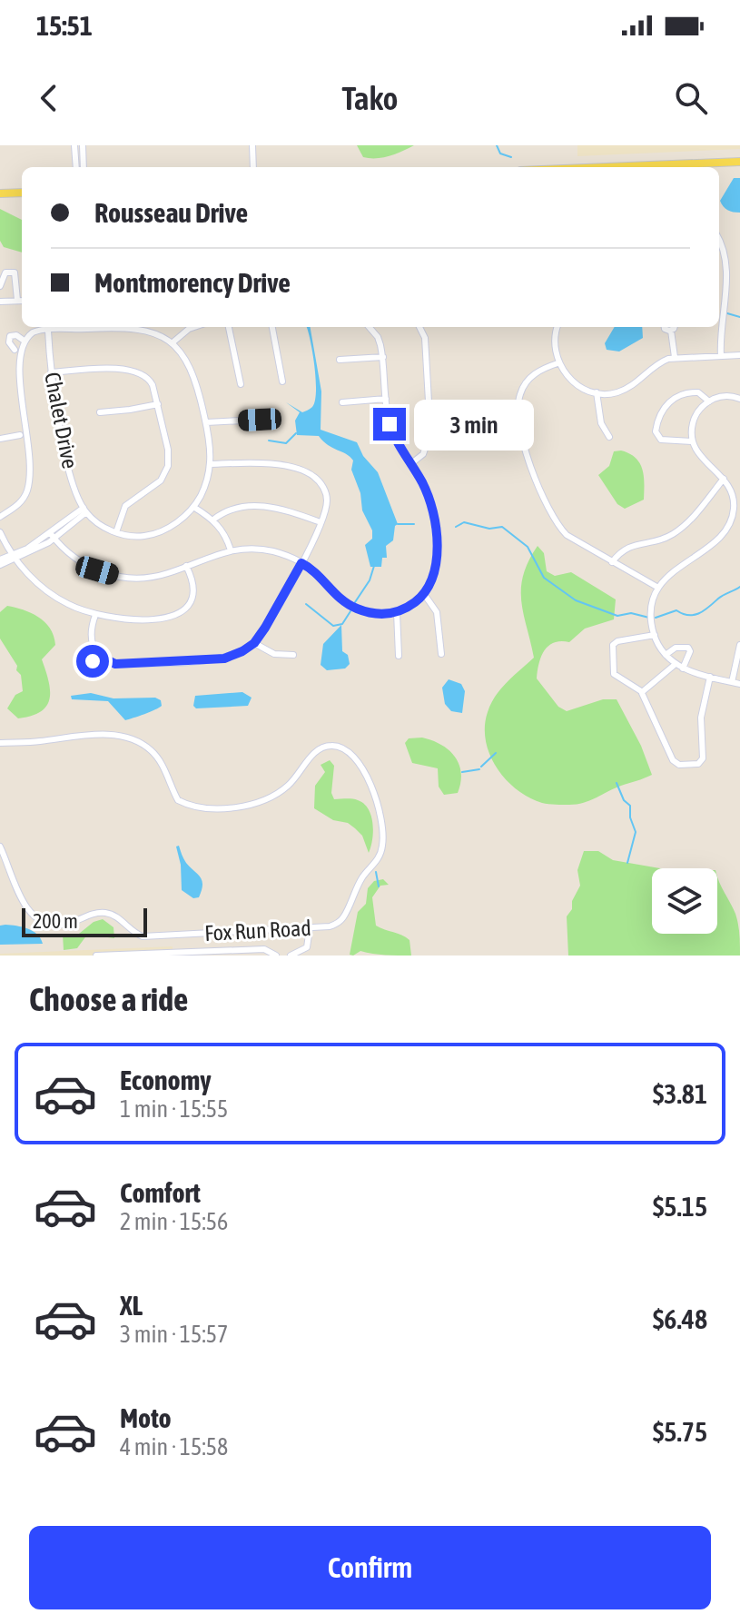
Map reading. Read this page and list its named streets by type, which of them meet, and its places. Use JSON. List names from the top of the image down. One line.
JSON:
{"streets":{"street":["Chalet Drive","Fox Run Road"]},"scale_bar":"200 m","page":{"status":"15:51","header":"Tako","banner":["Rousseau Drive","Montmorency Drive"],"bubble":"3 min","scale":"200 m","heading":"Choose a ride","list":[{"name":"Economy","note":"1 min · 15:55","value":"$3.81"},{"name":"Comfort","note":"2 min · 15:56","value":"$5.15"},{"name":"XL","note":"3 min · 15:57","value":"$6.48"},{"name":"Moto","note":"4 min · 15:58","value":"$5.75"}],"buttons":"Confirm"}}
